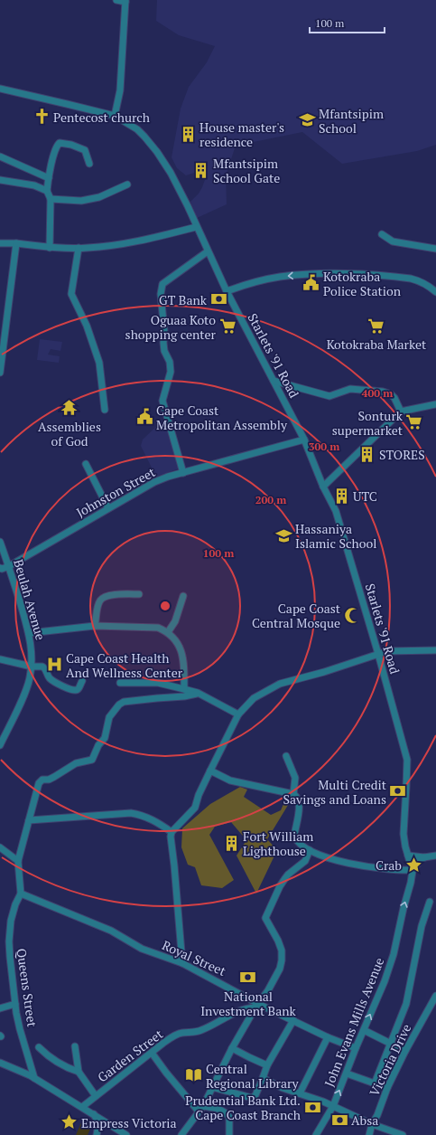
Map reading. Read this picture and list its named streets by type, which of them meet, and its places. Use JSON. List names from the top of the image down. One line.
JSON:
{"streets":{"street":["Starlets '91 Road","Johnston Street","Beulah Avenue","Royal Street","Queens Street","John Evans Mills Avenue","Garden Street","Victoria Drive"]},"crossings":[["Starlets '91 Road","Johnston Street"],["Starlets '91 Road","John Evans Mills Avenue"],["Johnston Street","Beulah Avenue"],["Royal Street","Queens Street"],["Royal Street","John Evans Mills Avenue"],["Royal Street","Garden Street"]],"places":{"church":["Pentecost church"],"school or university":["Mfantsipim School","Hassaniya Islamic School"],"building":["House master's residence","Mfantsipim School Gate","STORES","UTC","Fort William Lighthouse"],"public building":["Kotokraba Police Station","Cape Coast Metropolitan Assembly"],"bank":["GT Bank","Multi Credit Savings and Loans","National Investment Bank","Prudential Bank Ltd. Cape Coast Branch","Absa"],"supermarket":["Kotokraba Market","Oguaa Koto shopping center","Sonturk supermarket"],"temple":["Assemblies of God"],"mosque":["Cape Coast Central Mosque"],"hospital":["Cape Coast Health And Wellness Center"],"place":["Crab","Empress Victoria"],"library":["Central Regional Library"]},"scale_bar":"100 m","rings":["400 m","300 m","200 m","100 m"]}
